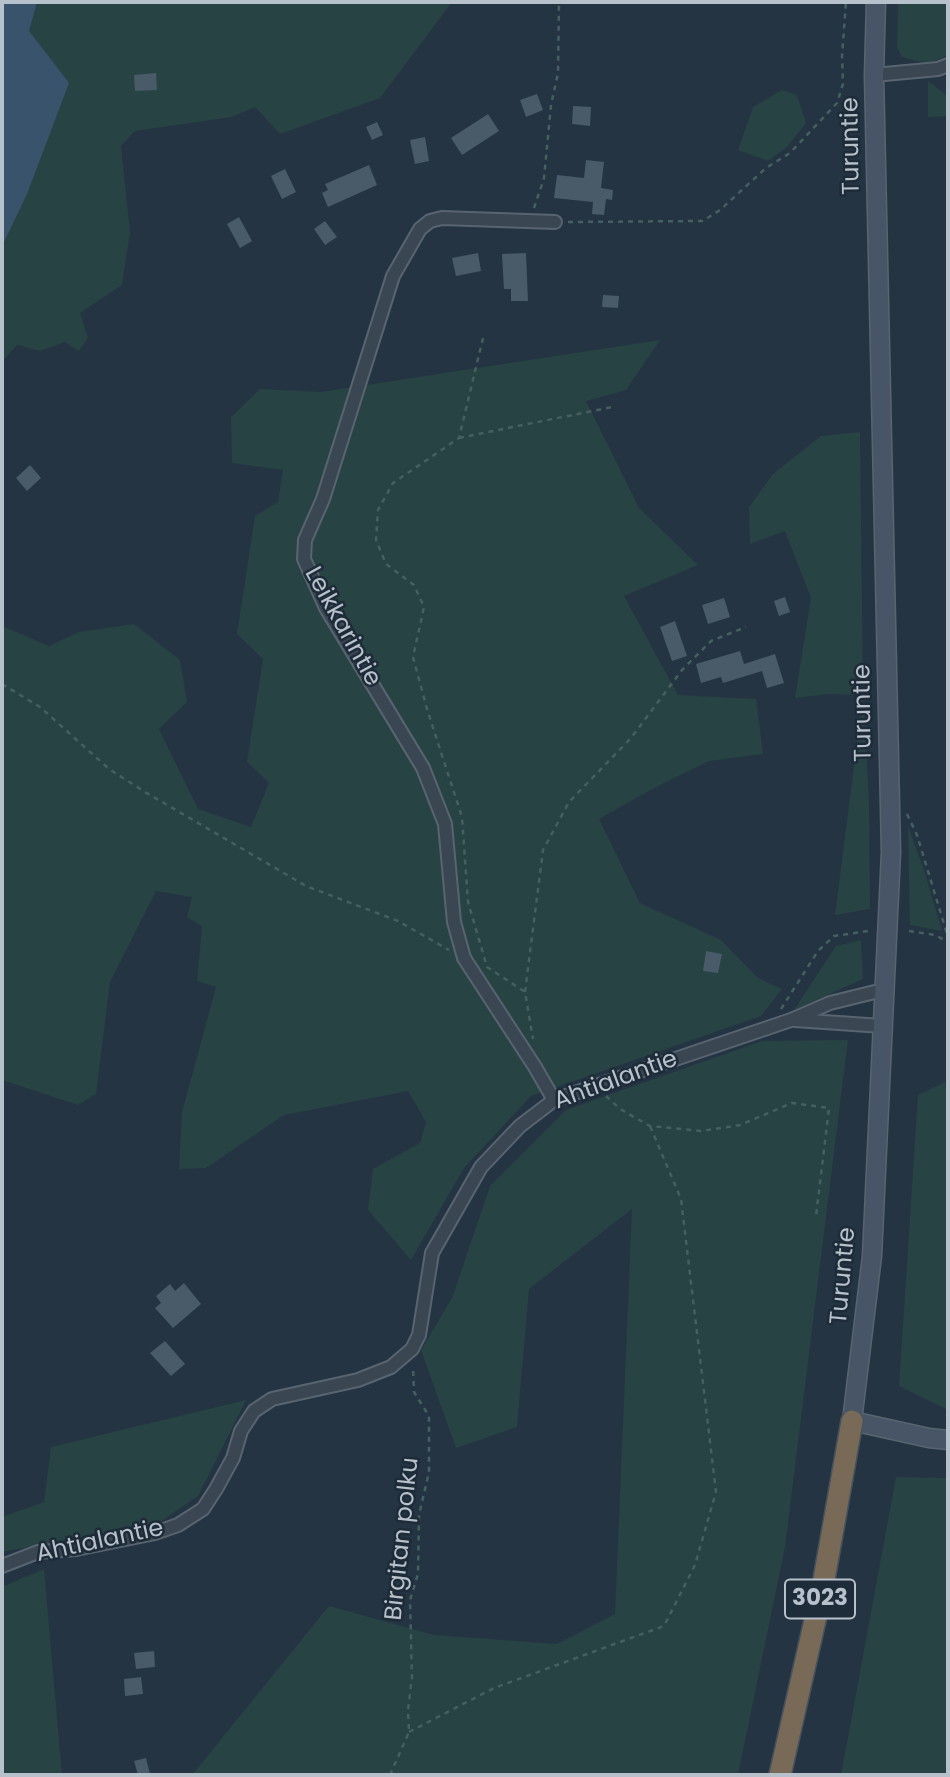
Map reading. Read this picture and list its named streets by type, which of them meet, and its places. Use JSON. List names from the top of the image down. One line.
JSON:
{"streets":{"highway":["3023"],"main road":["Turuntie"],"street":["Leikkarintie","Ahtialantie"],"path":["Birgitan polku"]},"crossings":[["Turuntie","Ahtialantie"],["Turuntie","3023"],["Leikkarintie","Ahtialantie"],["Ahtialantie","Birgitan polku"]]}
